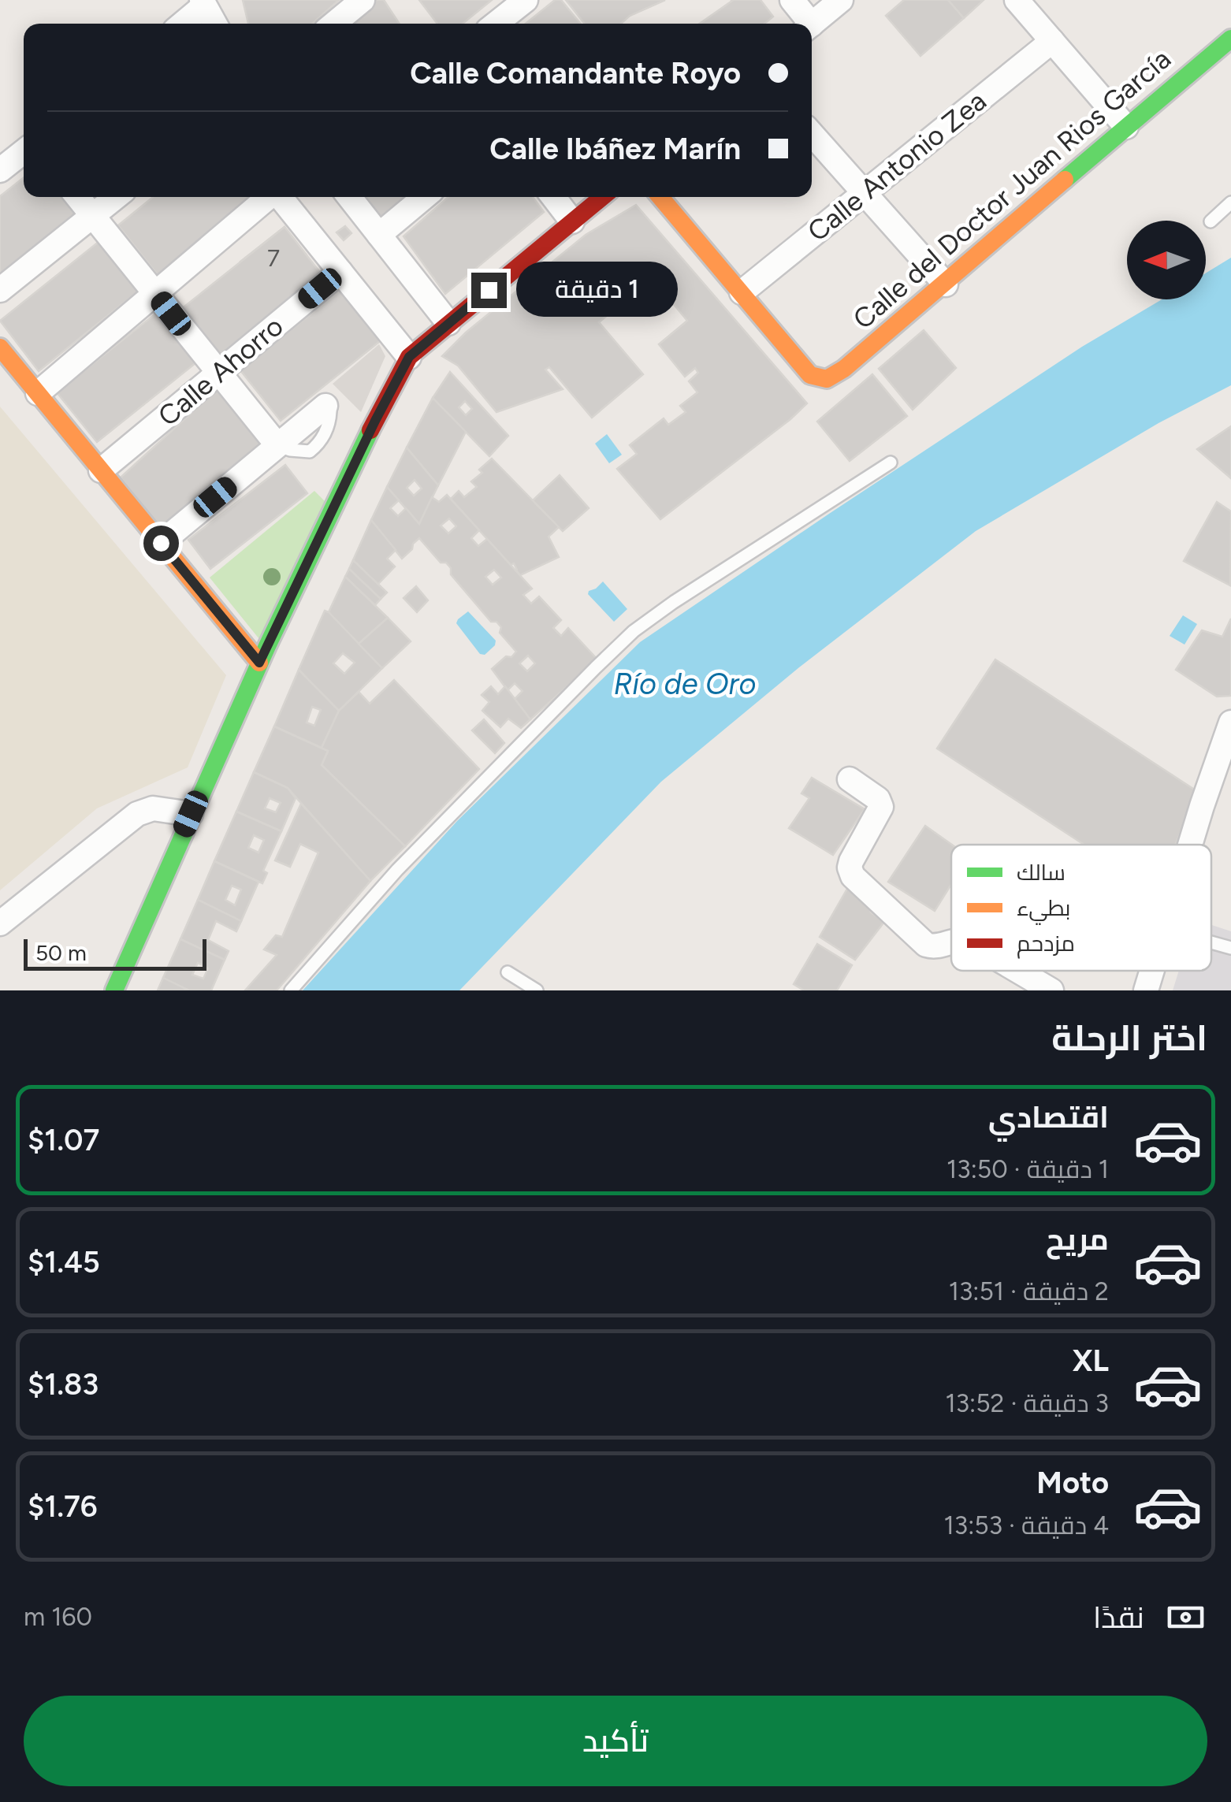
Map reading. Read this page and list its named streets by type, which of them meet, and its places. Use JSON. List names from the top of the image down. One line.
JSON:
{"streets":{"street":["Calle Antonio Zea","Calle del Doctor Juan Rios García","Calle Ahorro"]},"crossings":[["Calle Antonio Zea","Calle del Doctor Juan Rios García"]],"water":["Río de Oro"],"house_numbers":["7"],"legend":["سالك","بطيء","مزدحم"],"scale_bar":"50 m","north":"left","page":{"banner":["Calle Comandante Royo","Calle Ibáñez Marín"],"bubble":"1 دقيقة","scale":"50 m","heading":"اختر الرحلة","list":[{"name":"اقتصادي","note":"1 دقيقة · 13:50","value":"$1.07"},{"name":"مريح","note":"2 دقيقة · 13:51","value":"$1.45"},{"name":"XL","note":"3 دقيقة · 13:52","value":"$1.83"},{"name":"Moto","note":"4 دقيقة · 13:53","value":"$1.76"}],"pay":["نقدًا","160 m"],"buttons":"تأكيد"}}
